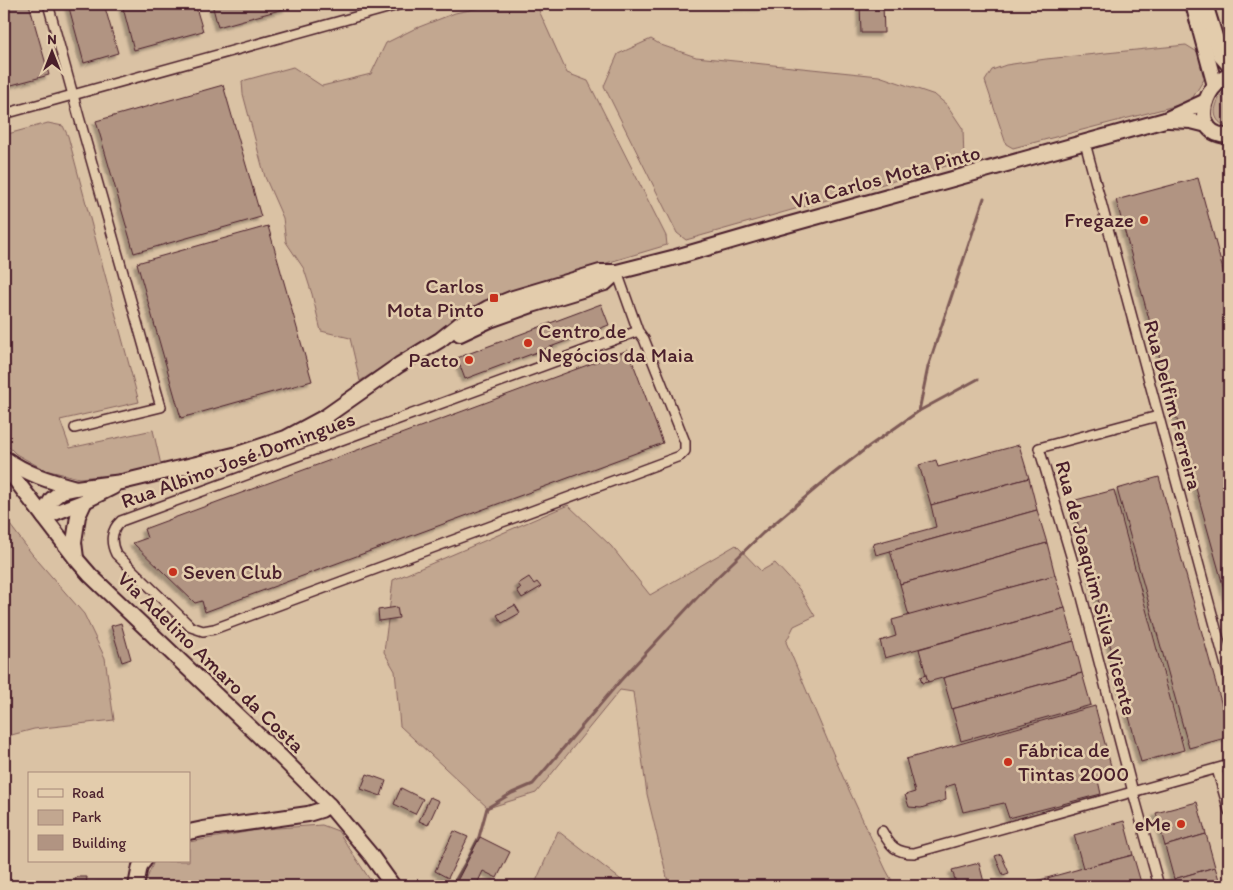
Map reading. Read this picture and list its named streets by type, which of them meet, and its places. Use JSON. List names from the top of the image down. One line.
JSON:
{"streets":{"main road":["Via Carlos Mota Pinto","Via Adelino Amaro da Costa"],"street":["Rua Delfim Ferreira","Rua Albino José Domingues","Rua de Joaquim Silva Vicente"]},"crossings":[["Via Carlos Mota Pinto","Rua Delfim Ferreira"],["Via Carlos Mota Pinto","Rua Albino José Domingues"],["Via Carlos Mota Pinto","Via Adelino Amaro da Costa"],["Rua Delfim Ferreira","Rua de Joaquim Silva Vicente"]],"places":{"other":["Fregaze","Centro de Negócios da Maia","Pacto","Seven Club","Fábrica de Tintas 2000","eMe"],"transit":["Carlos Mota Pinto"]},"legend":["Road","Park","Building"],"north":"top"}
